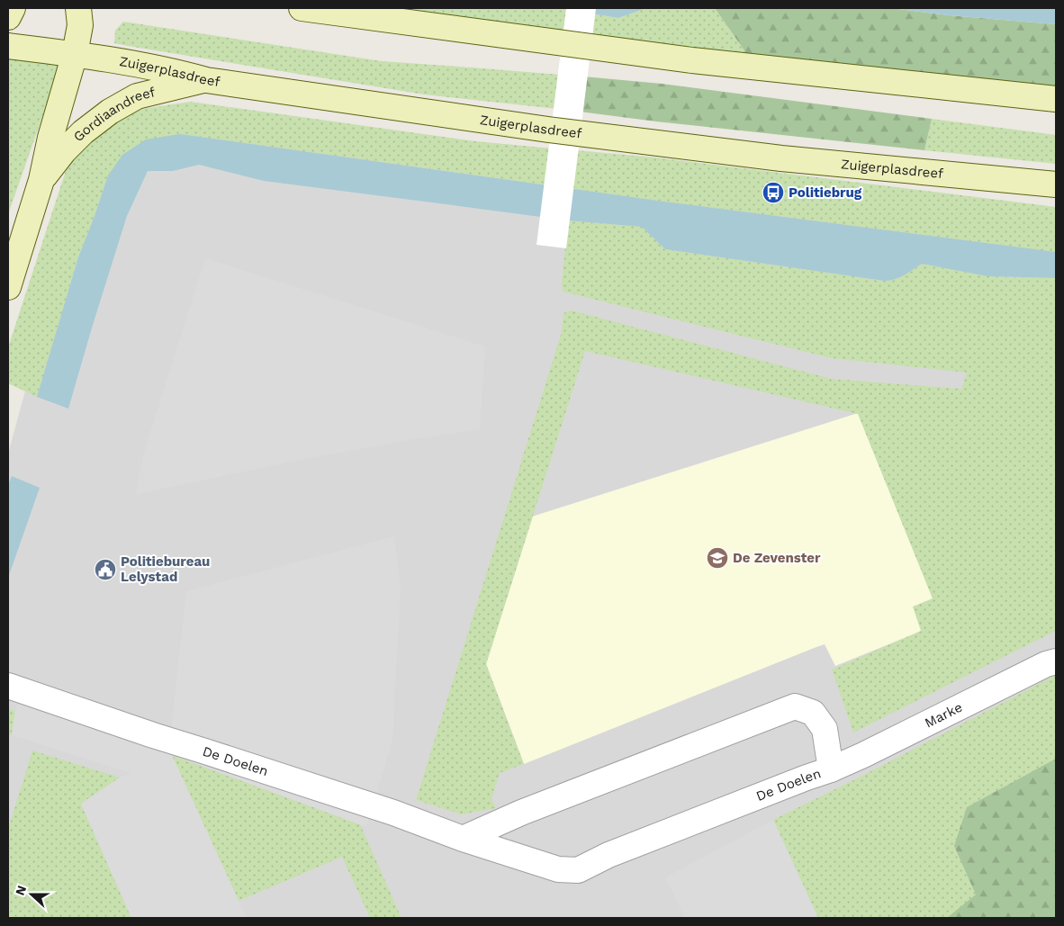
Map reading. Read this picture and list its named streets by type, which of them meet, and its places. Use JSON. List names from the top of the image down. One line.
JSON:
{"streets":{"main road":["Zuigerplasdreef","Gordiaandreef"],"street":["Marke","De Doelen"]},"crossings":[["Zuigerplasdreef","Gordiaandreef"],["Marke","De Doelen"]],"places":{"bus stop":["Politiebrug"],"school or university":["De Zevenster"],"public building":["Politiebureau Lelystad"]},"north":"left"}
